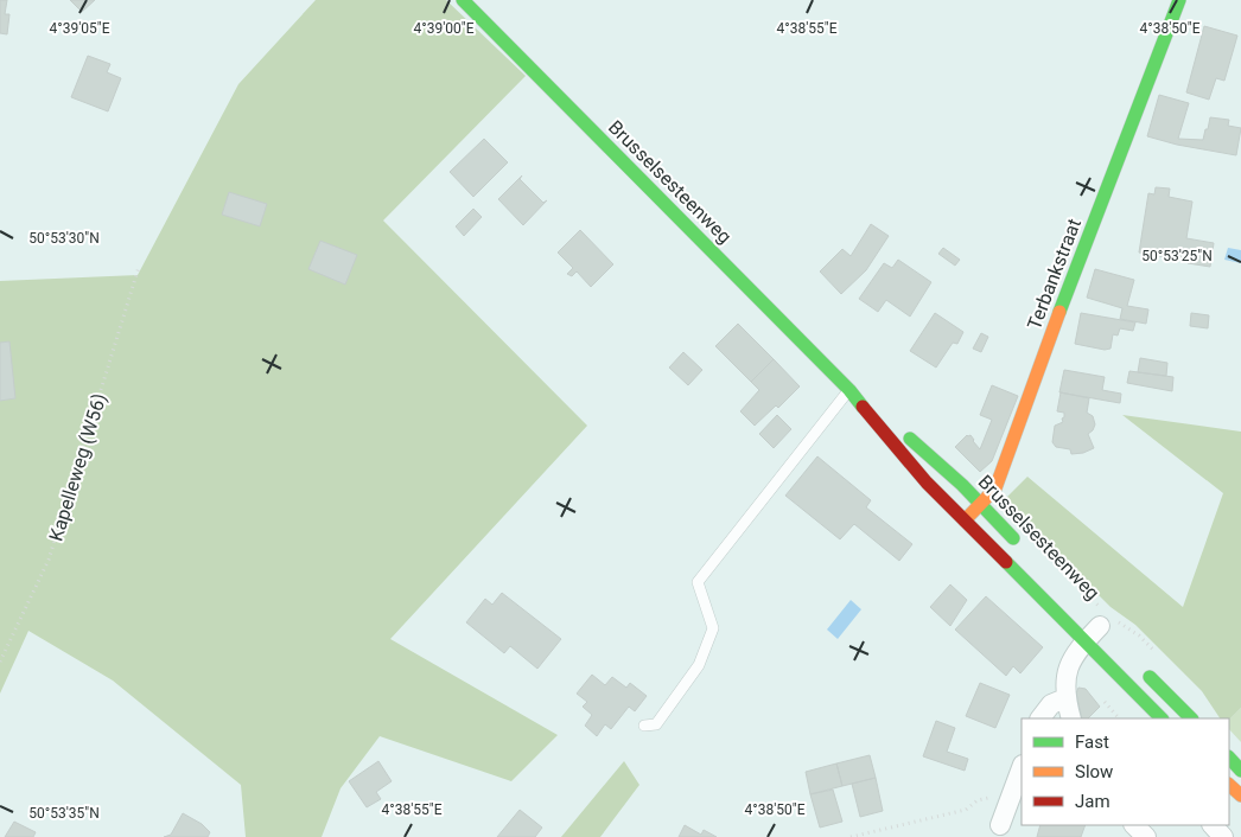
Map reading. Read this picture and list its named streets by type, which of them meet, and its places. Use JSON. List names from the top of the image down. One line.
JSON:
{"streets":{"main road":["Brusselsesteenweg","Terbankstraat"],"path":["Kapelleweg (W56)"]},"crossings":[["Brusselsesteenweg","Terbankstraat"]],"legend":["Fast","Slow","Jam"],"coordinates":["4°39'05\"E","4°39'00\"E","4°38'55\"E","4°38'50\"E","50°53'30\"N","50°53'25\"N","50°53'35\"N"]}
